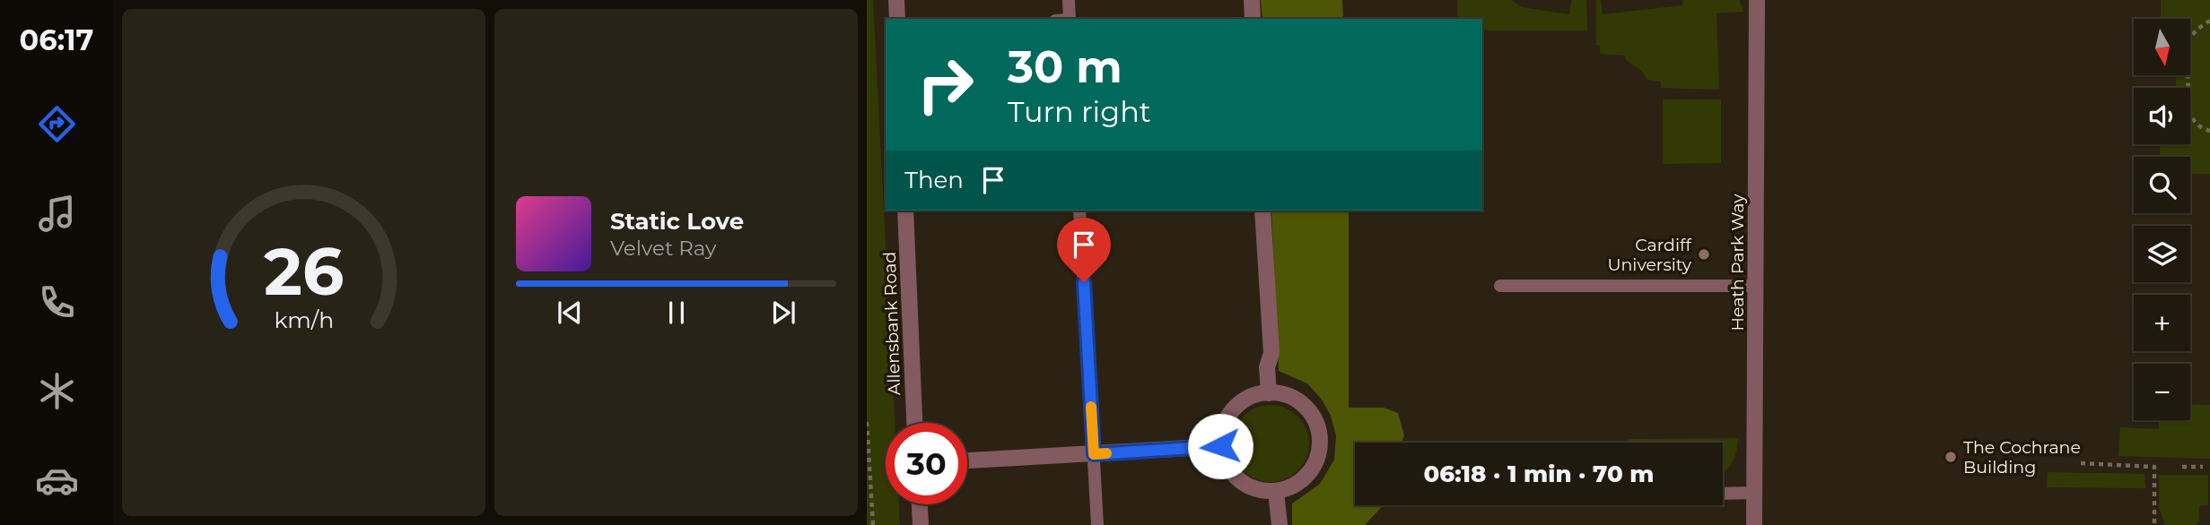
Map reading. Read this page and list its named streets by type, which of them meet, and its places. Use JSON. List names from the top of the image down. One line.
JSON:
{"streets":{"street":["Heath Park Way","Allensbank Road"]},"places":["Cardiff University","The Cochrane Building"],"north":"bottom","page":{"tabs":"06:17","map_buttons":["+","−"],"turn":["30 m","Turn right"],"then":"Then","song":["Static Love","Velvet Ray"],"limit":"30","trip":"06:18 · 1 min · 70 m","gauge":["26","km/h"]}}
